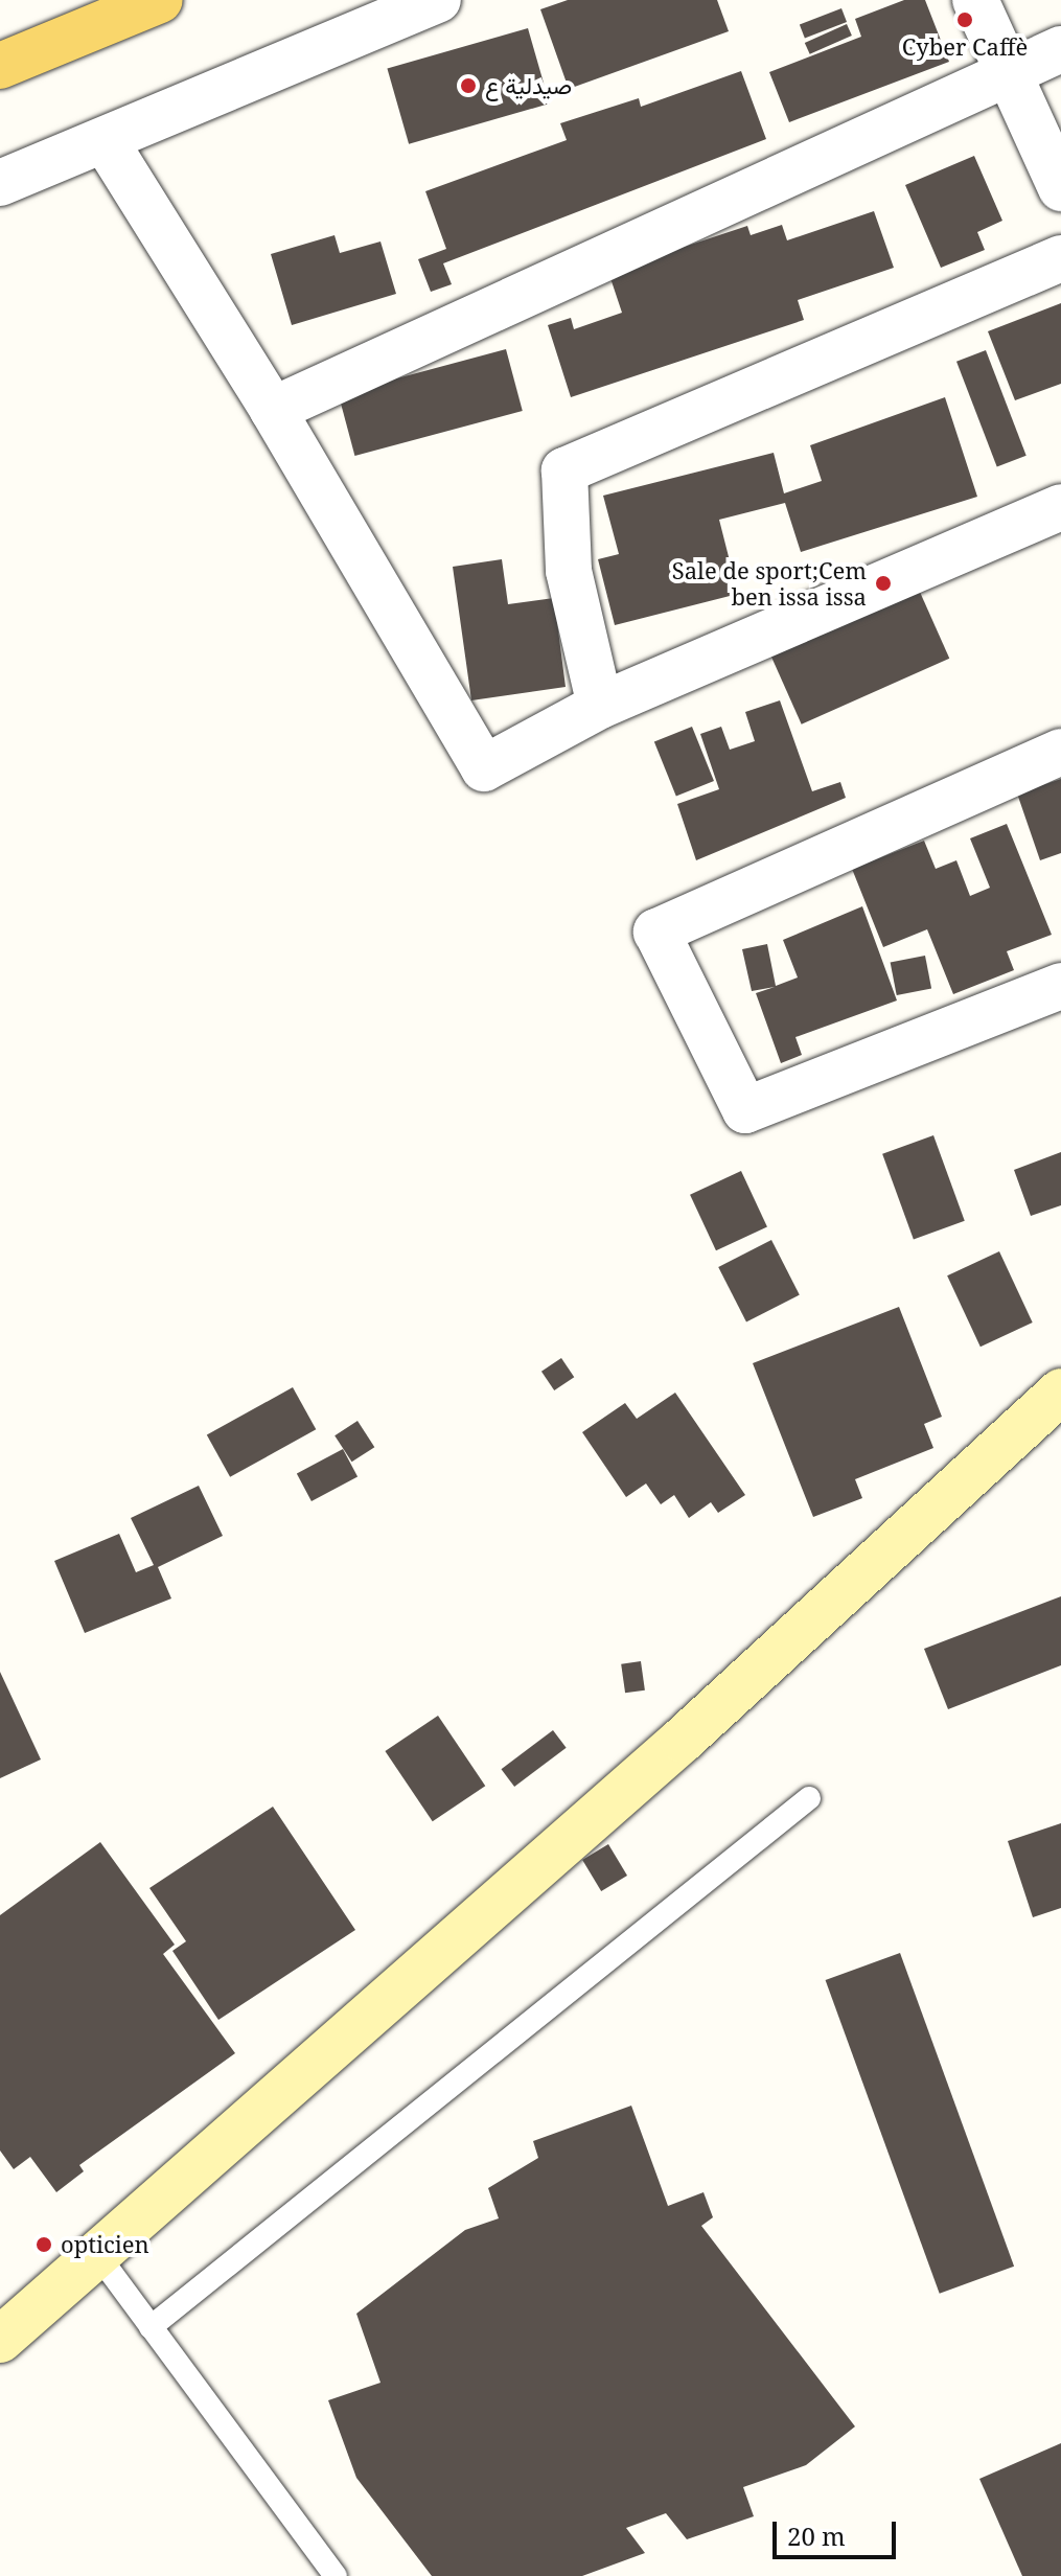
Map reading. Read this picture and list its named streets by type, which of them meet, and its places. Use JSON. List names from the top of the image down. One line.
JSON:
{"places":["Cyber Caffè","صيدلية ع","Sale de sport;Cem ben issa issa","opticien"],"scale_bar":"20 m"}
